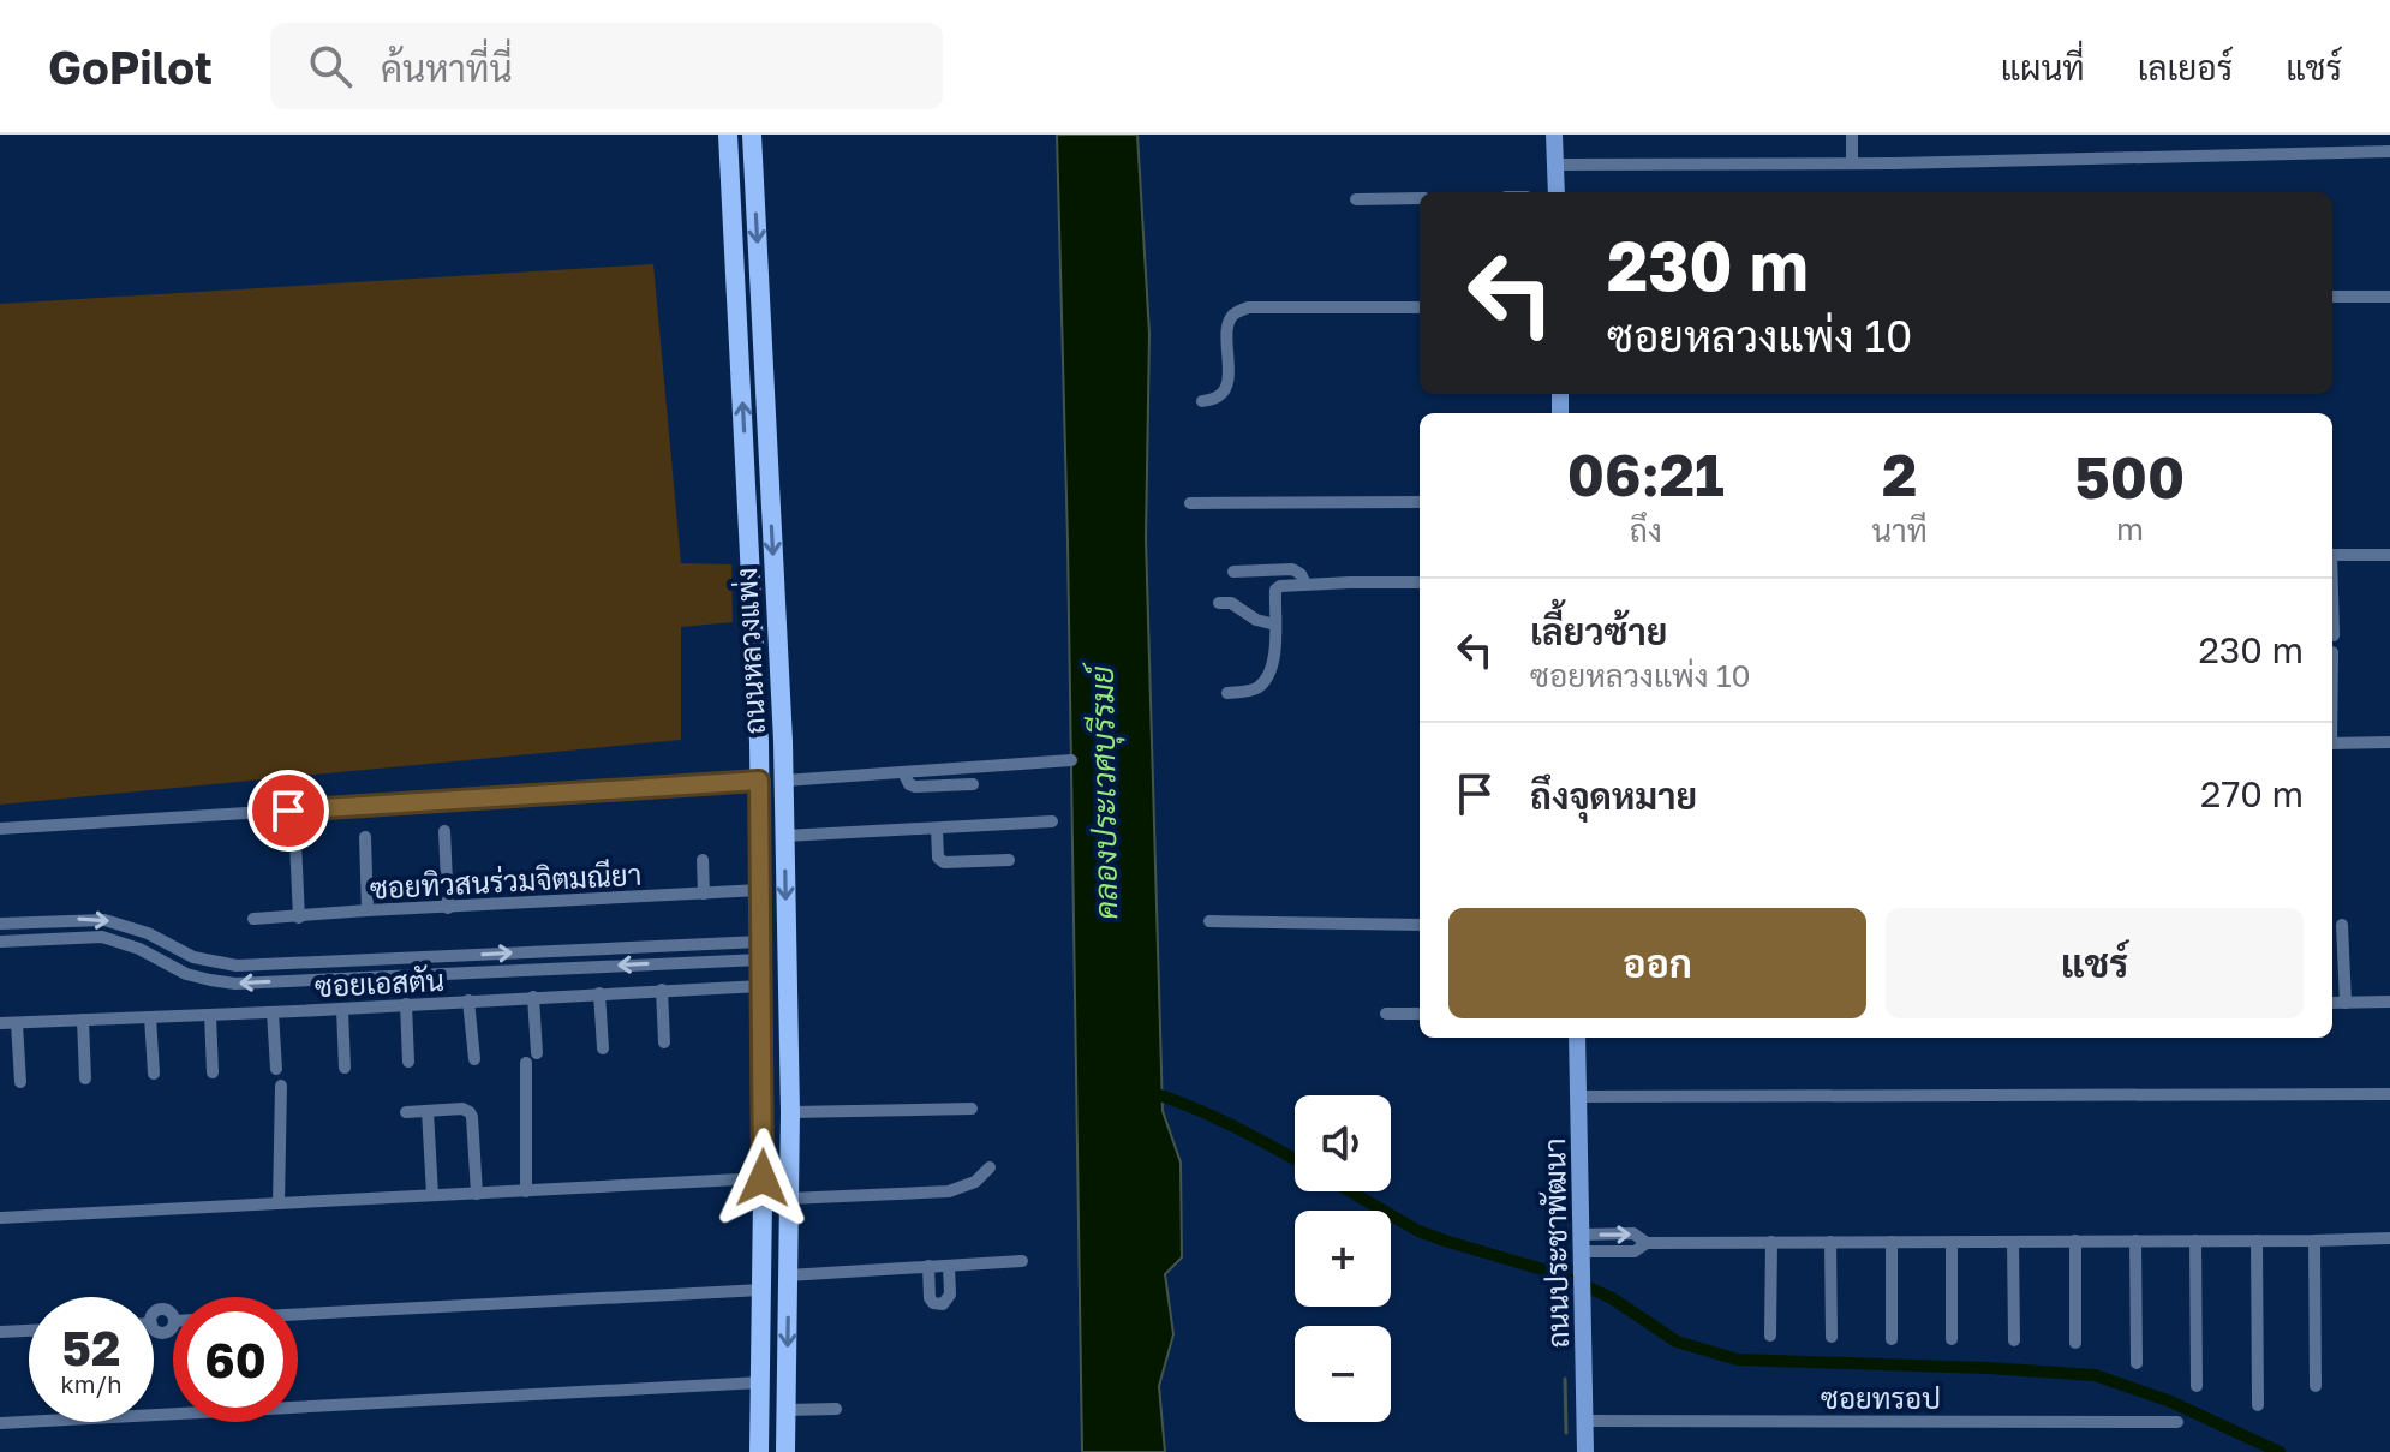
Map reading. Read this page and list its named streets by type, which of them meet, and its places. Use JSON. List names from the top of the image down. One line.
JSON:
{"streets":{"main road":["ถนนหลวงแพ่ง"],"street":["ซอยทิวสนร่วมจิตมณียา","ซอยเอสตัน","ถนนประชาพัฒนา","ซอยทรอป"]},"crossings":[["ถนนหลวงแพ่ง","ซอยทิวสนร่วมจิตมณียา"],["ถนนหลวงแพ่ง","ซอยเอสตัน"],["ถนนประชาพัฒนา","ซอยทรอป"]],"water":["คลองประเวศบุรีรมย์"],"page":{"header":"GoPilot","search":"ค้นหาที่นี่","nav":["แผนที่","เลเยอร์","แชร์"],"turn":["230 m","ซอยหลวงแพ่ง 10"],"eta":["06:21","ถึง","2","นาที","500","m"],"list":[{"name":"เลี้ยวซ้าย","note":"ซอยหลวงแพ่ง 10","value":"230 m"},{"name":"ถึงจุดหมาย","value":"270 m"}],"buttons":["ออก","แชร์"],"map_buttons":["+","−"],"speed":"52 km/h","limit":"60"}}
